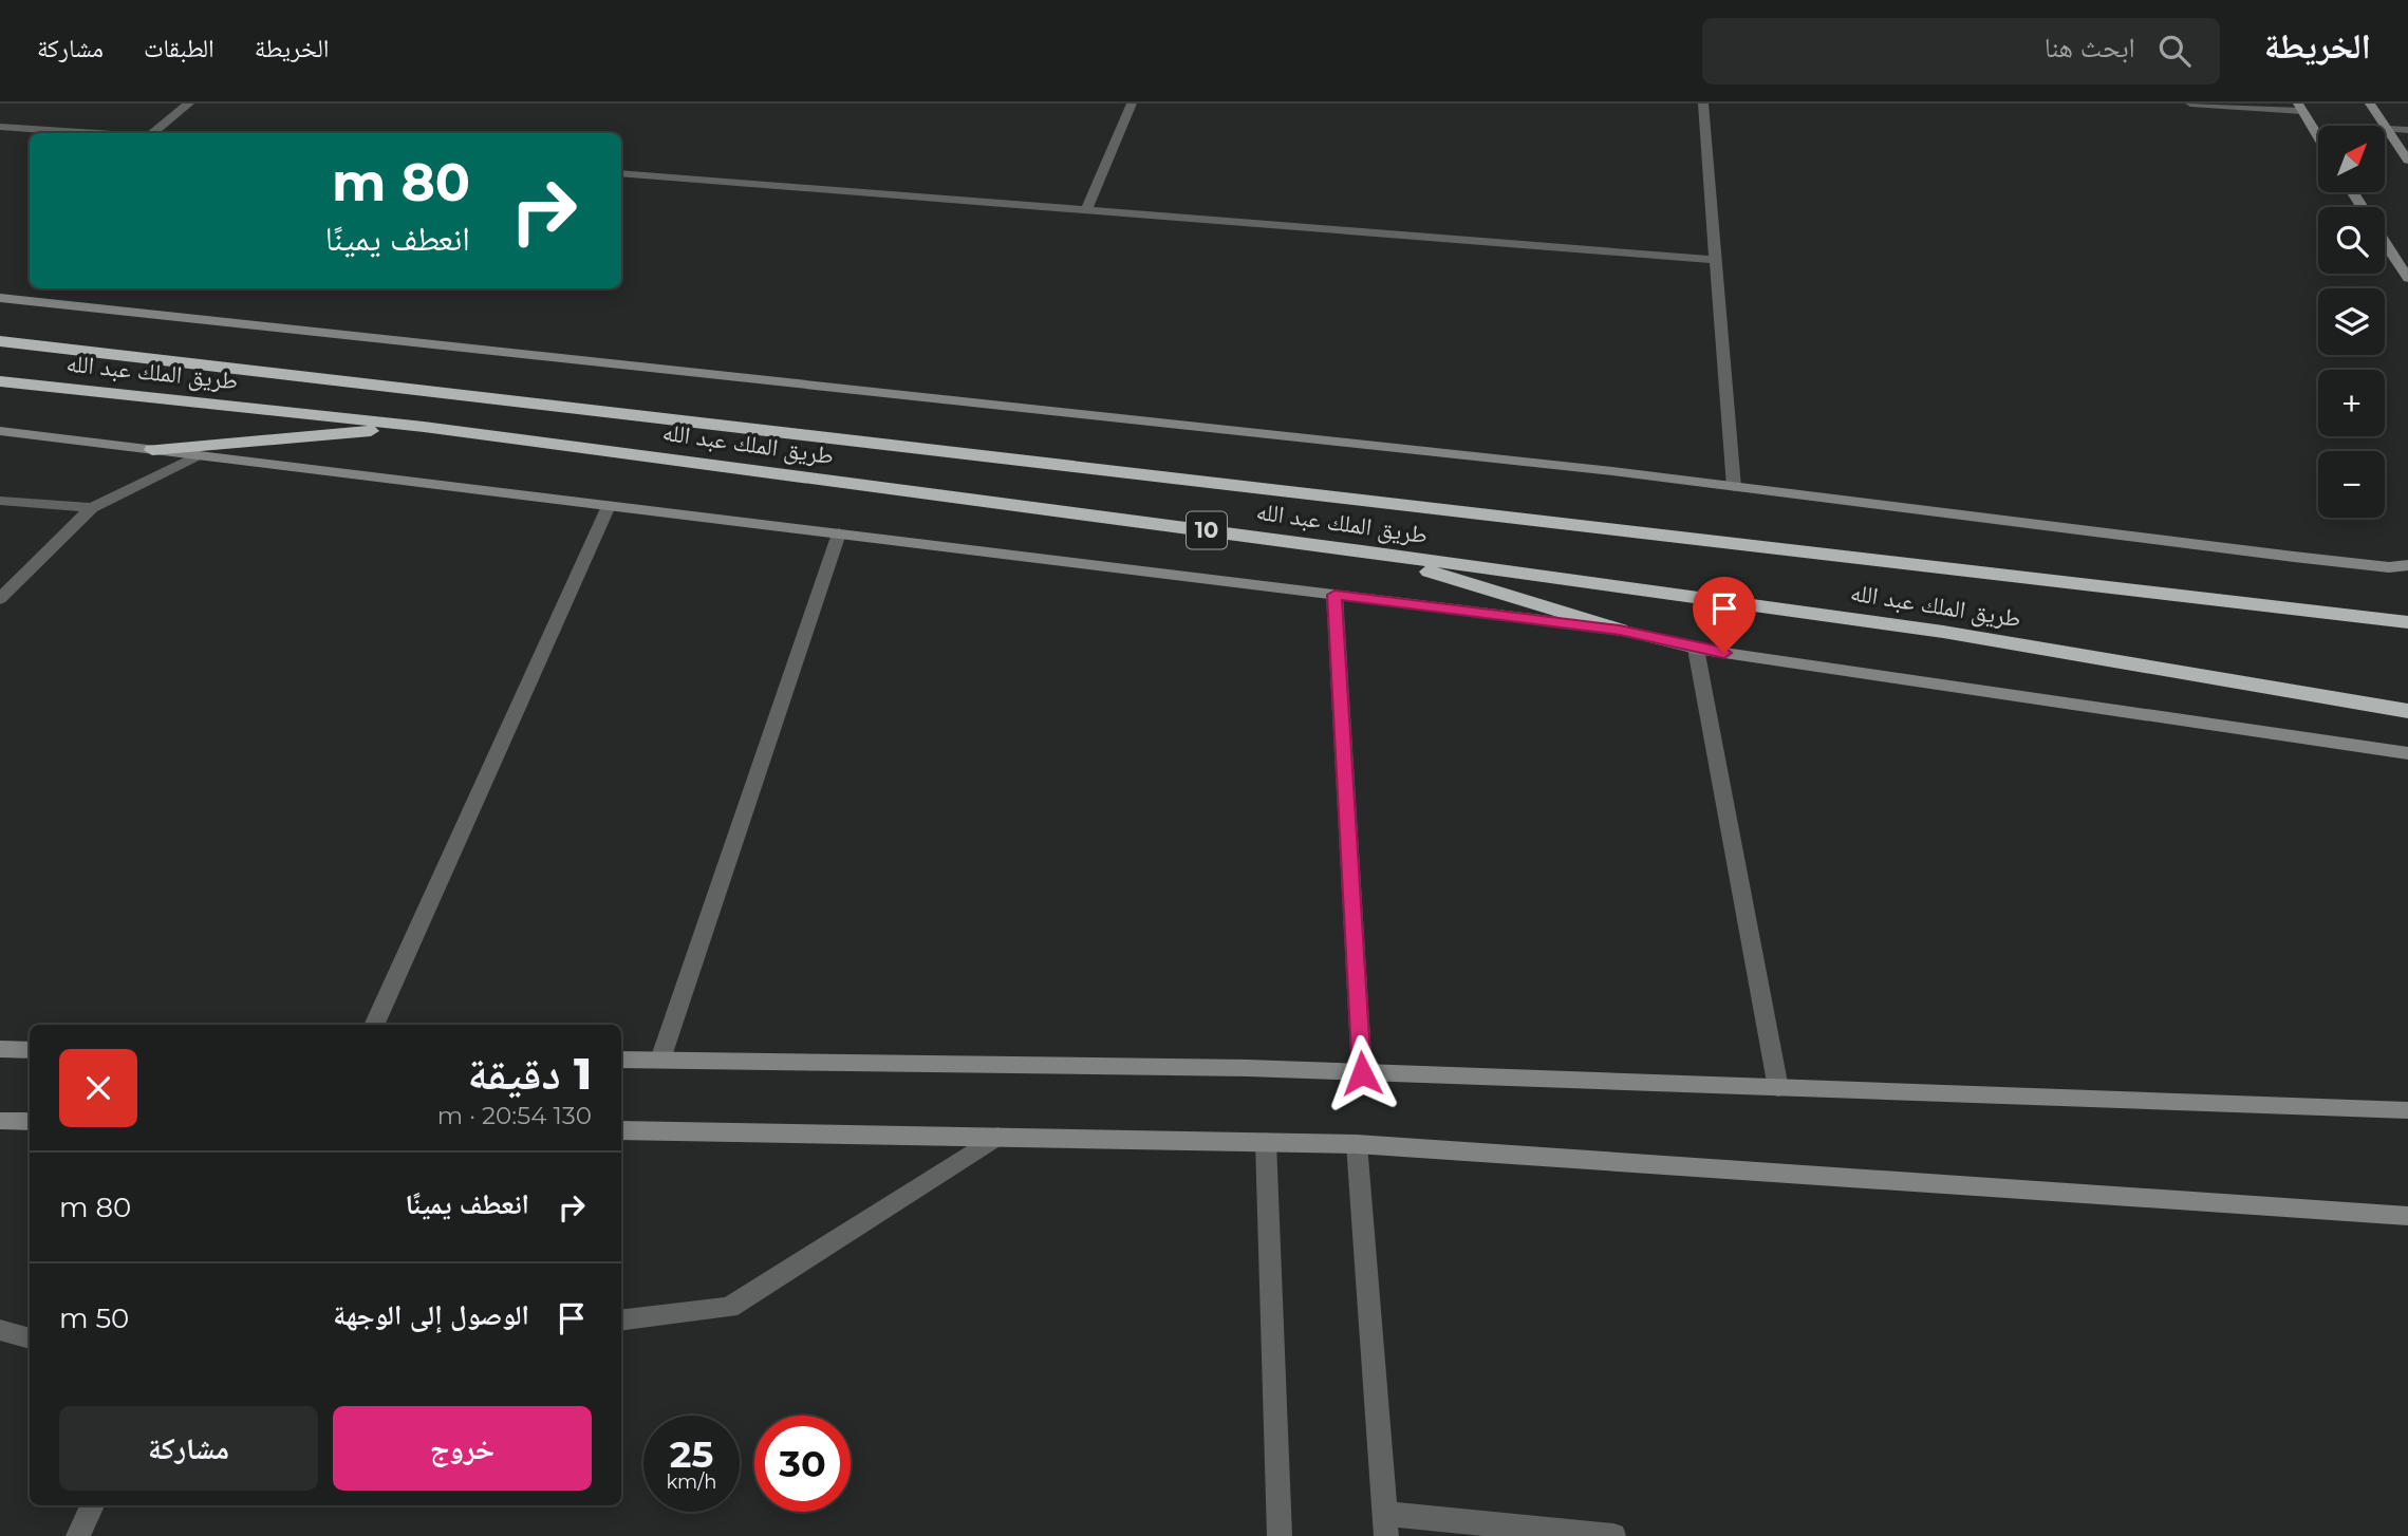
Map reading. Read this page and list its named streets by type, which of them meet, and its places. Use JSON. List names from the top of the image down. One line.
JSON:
{"streets":{"highway":["طريق الملك عبد الله","10"]},"north":"top right","page":{"header":"الخريطة","search":"ابحث هنا","nav":["الخريطة","الطبقات","مشاركة"],"map_buttons":["+","−"],"turn":["80 m","انعطف يمينًا"],"heading":["1 دقيقة","130 m · 20:54"],"list":[{"name":"انعطف يمينًا","value":"80 m"},{"name":"الوصول إلى الوجهة","value":"50 m"}],"buttons":["خروج","مشاركة"],"speed":"25 km/h","limit":"30"}}
